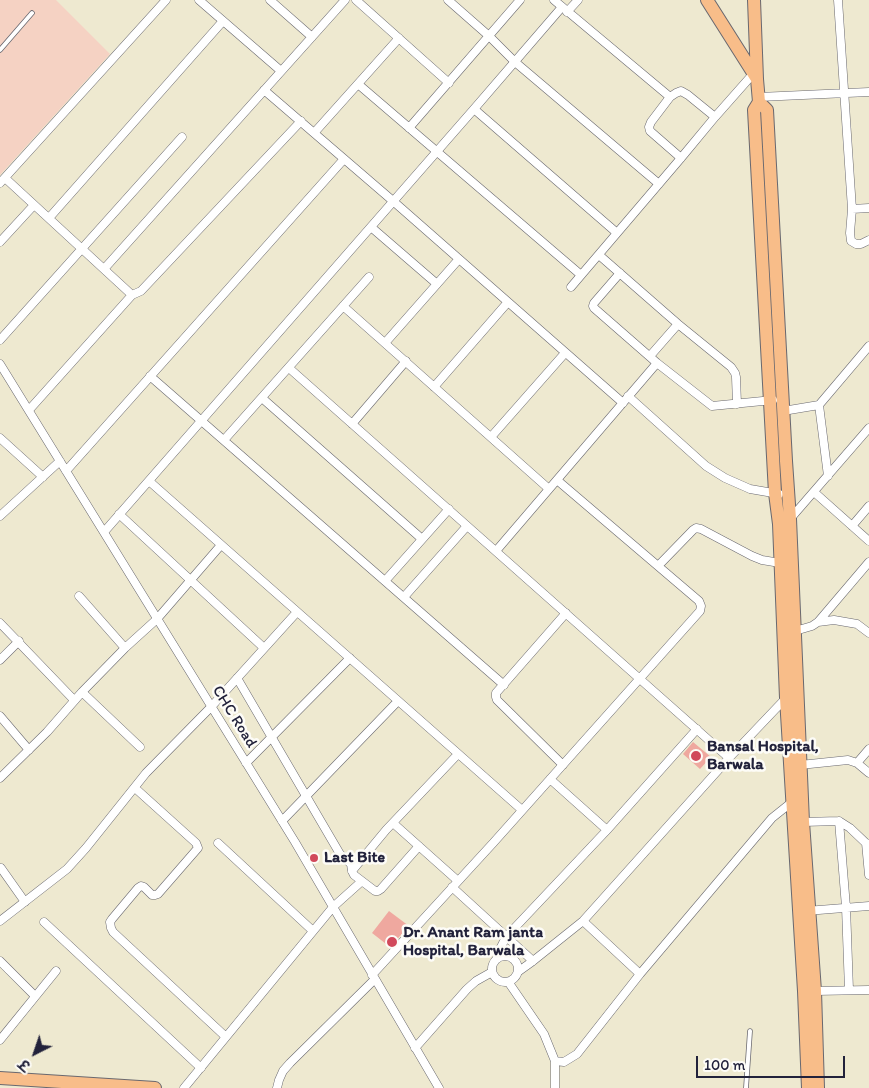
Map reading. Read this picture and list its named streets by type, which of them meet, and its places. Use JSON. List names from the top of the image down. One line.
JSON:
{"streets":{"street":["CHC Road"]},"places":["Bansal Hospital, Barwala","Last Bite","Dr. Anant Ram janta Hospital, Barwala"],"scale_bar":"100 m","north":"bottom left"}
